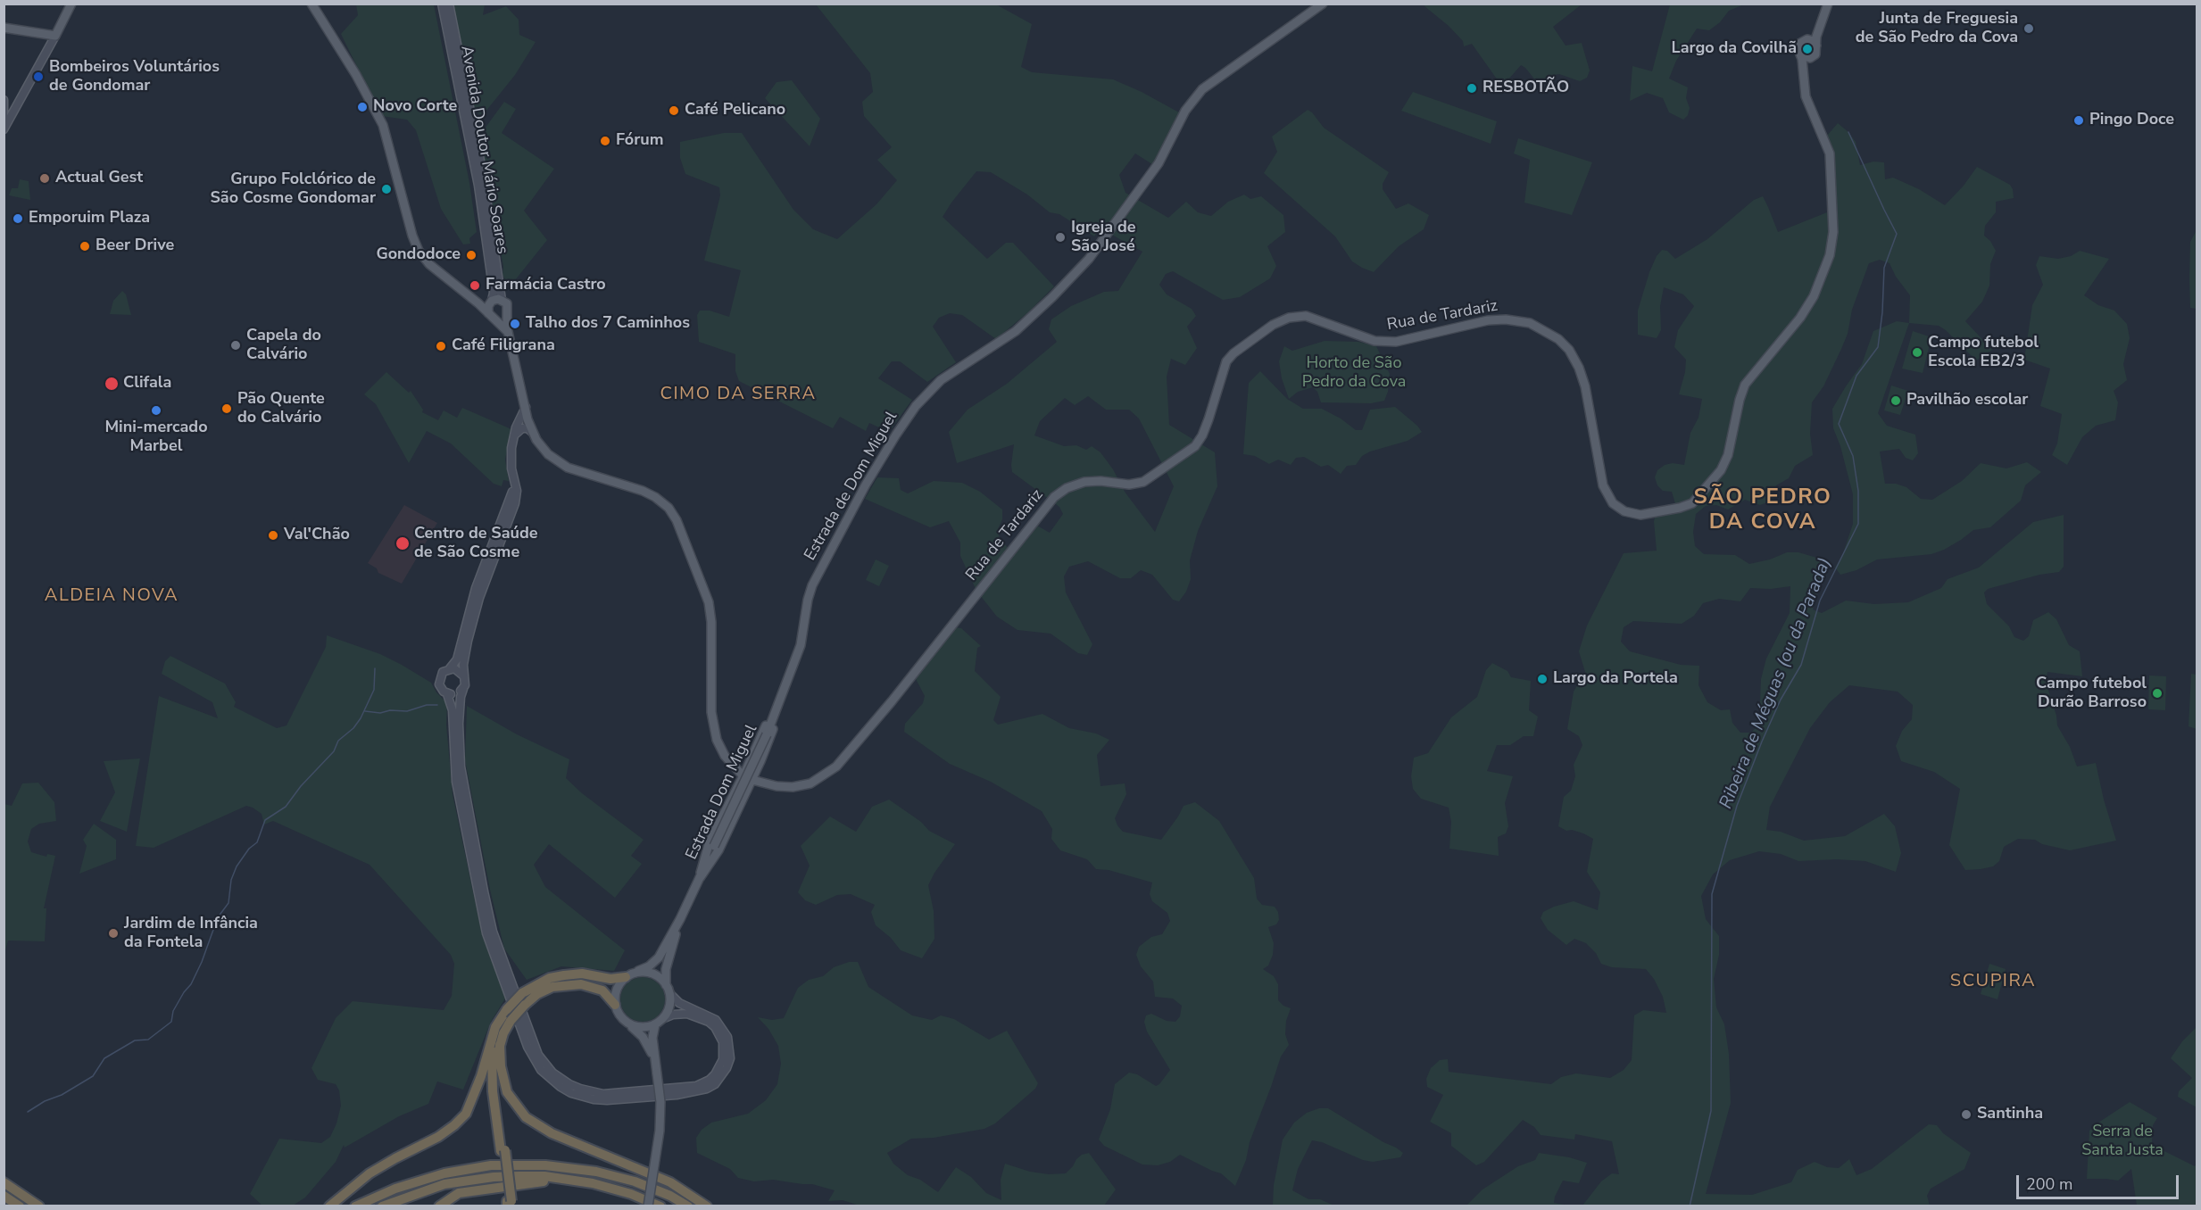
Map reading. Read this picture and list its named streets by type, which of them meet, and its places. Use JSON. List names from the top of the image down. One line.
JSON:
{"streets":{"main road":["Avenida Doutor Mário Soares","Rua de Tardariz","Estrada de Dom Miguel","Estrada Dom Miguel"]},"crossings":[["Estrada de Dom Miguel","Estrada Dom Miguel"]],"districts":["CIMO DA SERRA","SÃO PEDRO DA COVA","ALDEIA NOVA","SCUPIRA"],"water":["Ribeira de Méguas (ou da Parada)"],"parks":["Horto de São Pedro da Cova","Serra de Santa Justa"],"places":["Junta de Freguesia de São Pedro da Cova","Largo da Covilhã","Bombeiros Voluntários de Gondomar","RESBOTÃO","Novo Corte","Café Pelicano","Pingo Doce","Fórum","Actual Gest","Grupo Folclórico de São Cosme Gondomar","Emporuim Plaza","Igreja de São José","Beer Drive","Gondodoce","Farmácia Castro","Talho dos 7 Caminhos","Capela do Calvário","Café Filigrana","Campo futebol Escola EB2/3","Clifala","Pavilhão escolar","Pão Quente do Calvário","Mini-mercado Marbel","Val'Chão","Centro de Saúde de São Cosme","Largo da Portela","Campo futebol Durão Barroso","Jardim de Infância da Fontela","Santinha"],"scale_bar":"200 m"}
